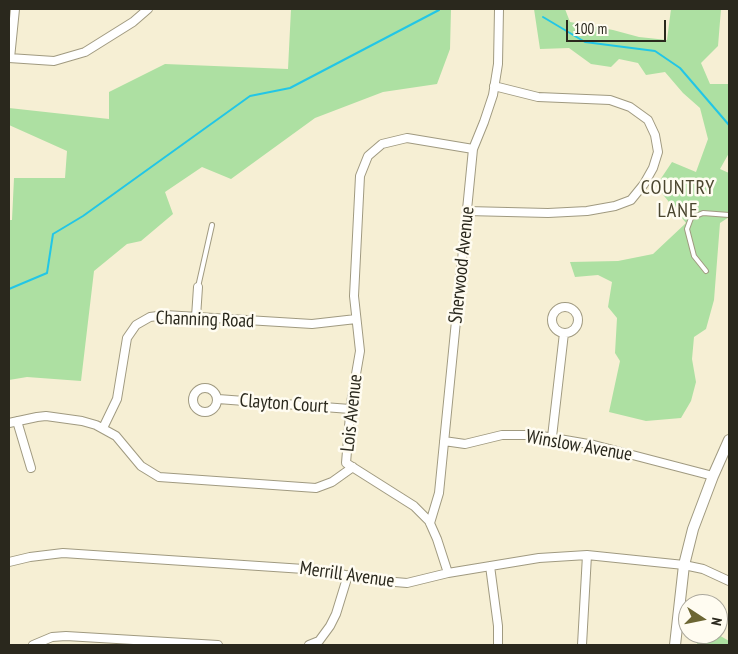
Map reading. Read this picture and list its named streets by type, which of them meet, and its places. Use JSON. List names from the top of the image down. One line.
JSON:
{"streets":{"street":["Sherwood Avenue","Channing Road","Clayton Court","Lois Avenue","Winslow Avenue","Merrill Avenue"]},"crossings":[["Sherwood Avenue","Lois Avenue"],["Sherwood Avenue","Winslow Avenue"],["Channing Road","Lois Avenue"],["Clayton Court","Lois Avenue"]],"districts":["COUNTRY LANE"],"scale_bar":"100 m","north":"right"}
